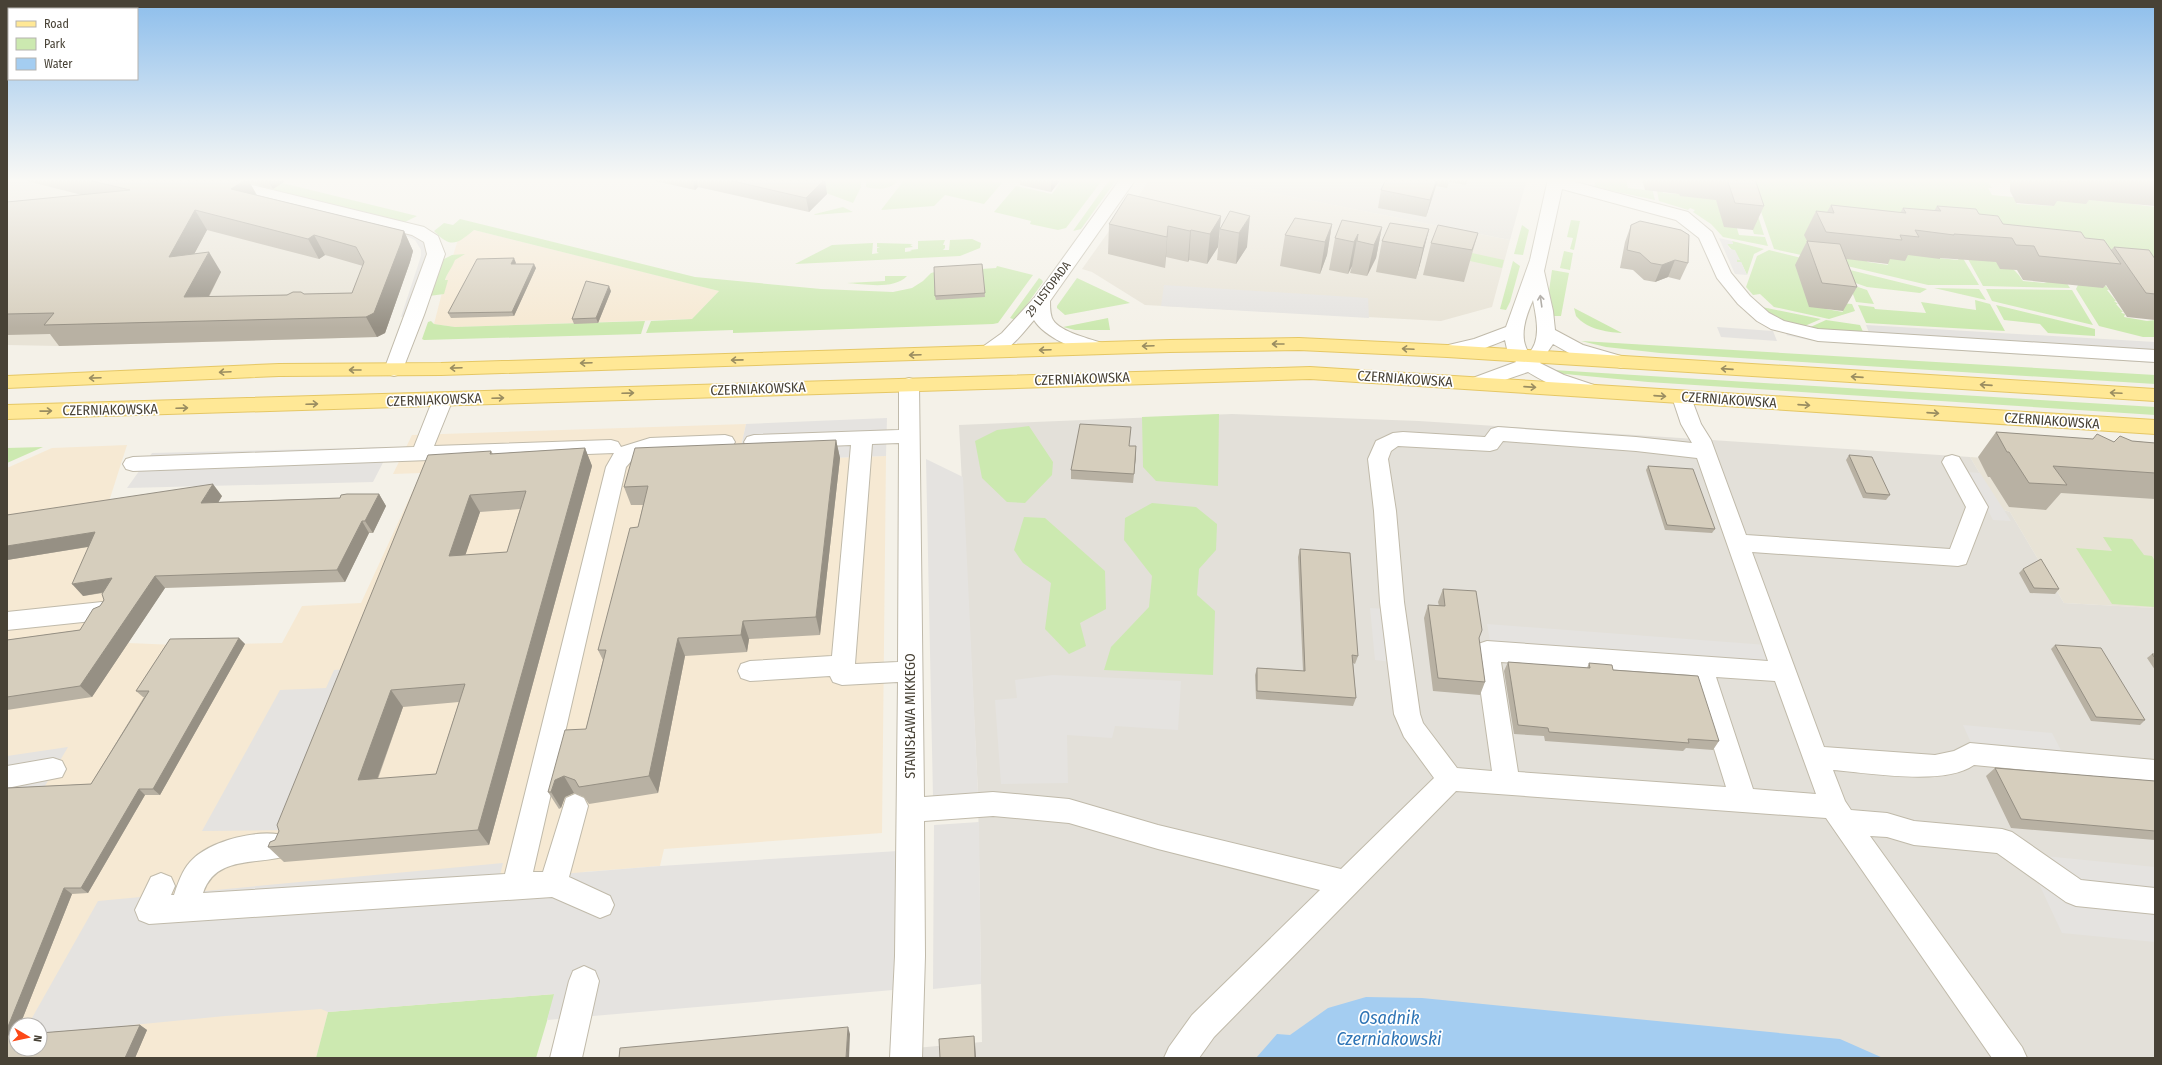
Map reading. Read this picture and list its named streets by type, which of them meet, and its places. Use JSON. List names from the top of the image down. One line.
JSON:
{"streets":{"main road":["CZERNIAKOWSKA"],"street":["29 LISTOPADA","STANISŁAWA MIKKEGO"]},"crossings":[["29 LISTOPADA","CZERNIAKOWSKA"],["CZERNIAKOWSKA","STANISŁAWA MIKKEGO"]],"water":["Osadnik Czerniakowski"],"legend":["Road","Park","Water"],"north":"right"}
